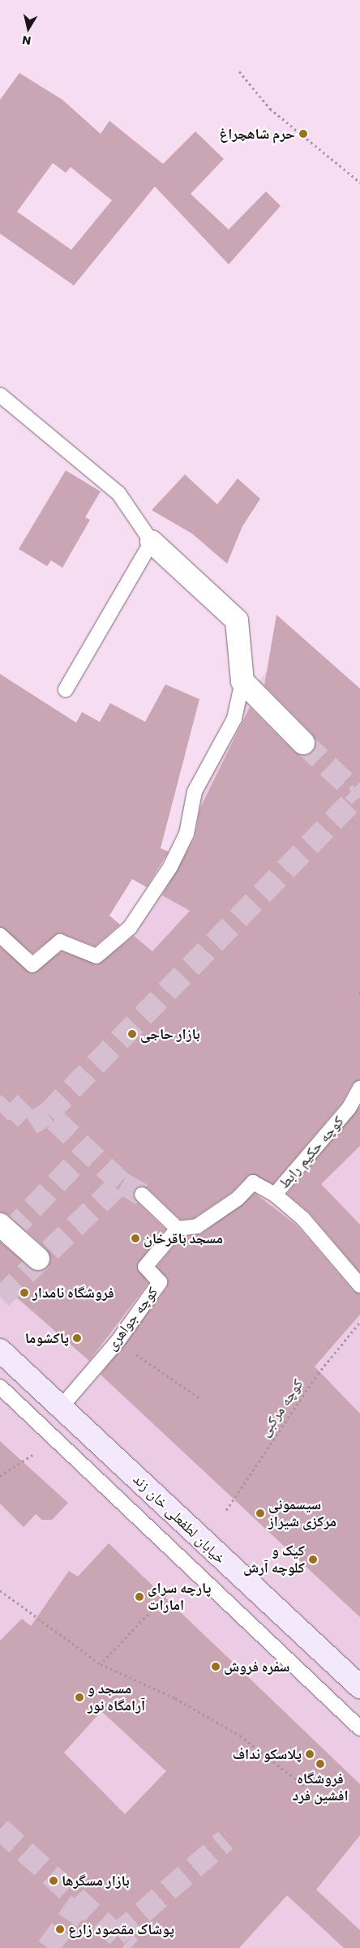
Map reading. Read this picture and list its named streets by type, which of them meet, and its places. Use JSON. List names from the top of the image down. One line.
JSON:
{"streets":{"street":["خیابان لطفعلی خان زند"],"lane":["کوچه حکیم رابط","کوچه جواهری"],"path":["کوچه مرکبی"]},"crossings":[["کوچه جواهری","خیابان لطفعلی خان زند"]],"places":["حرم شاهچراغ","بازار حاجی","مسجد باقرخان","فروشگاه نامدار","پاکشوما","سیسمونی مرکزی شیراز","کیک و کلوچه آرش","پارچه سرای امارات","سفره فروش","مسجد و آرامگاه نور","پلاسکو نداف","فروشگاه افشین فرد","بازار مسگرها","پوشاک مقصود زارع"],"north":"bottom"}
